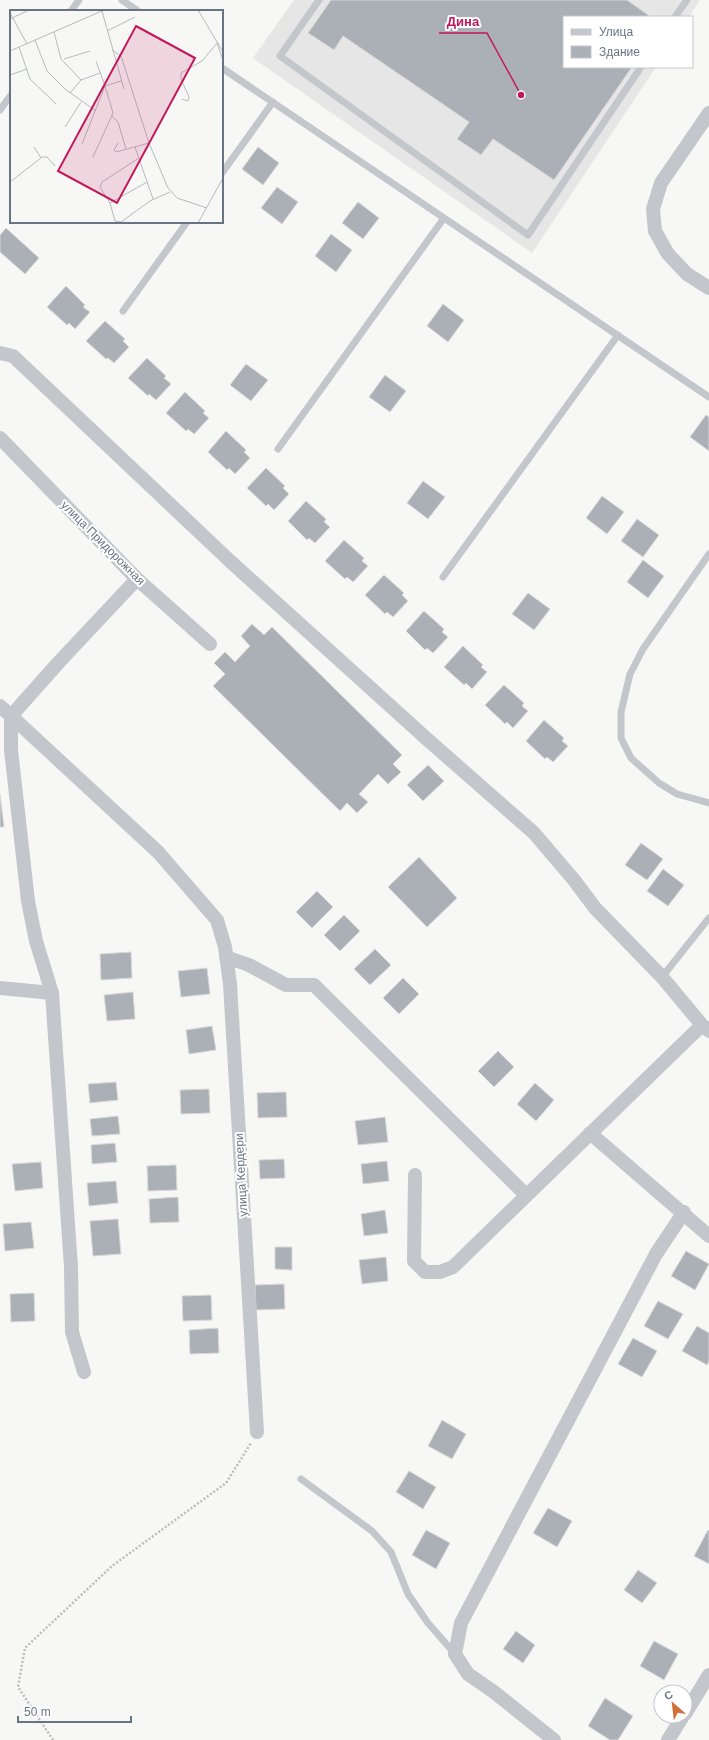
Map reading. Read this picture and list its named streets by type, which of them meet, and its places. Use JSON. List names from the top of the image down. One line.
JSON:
{"streets":{"street":["улица Придорожная","улица Кердери"]},"places":["Дина"],"legend":["Улица","Здание"],"scale_bar":"50 m","north":"top left"}
